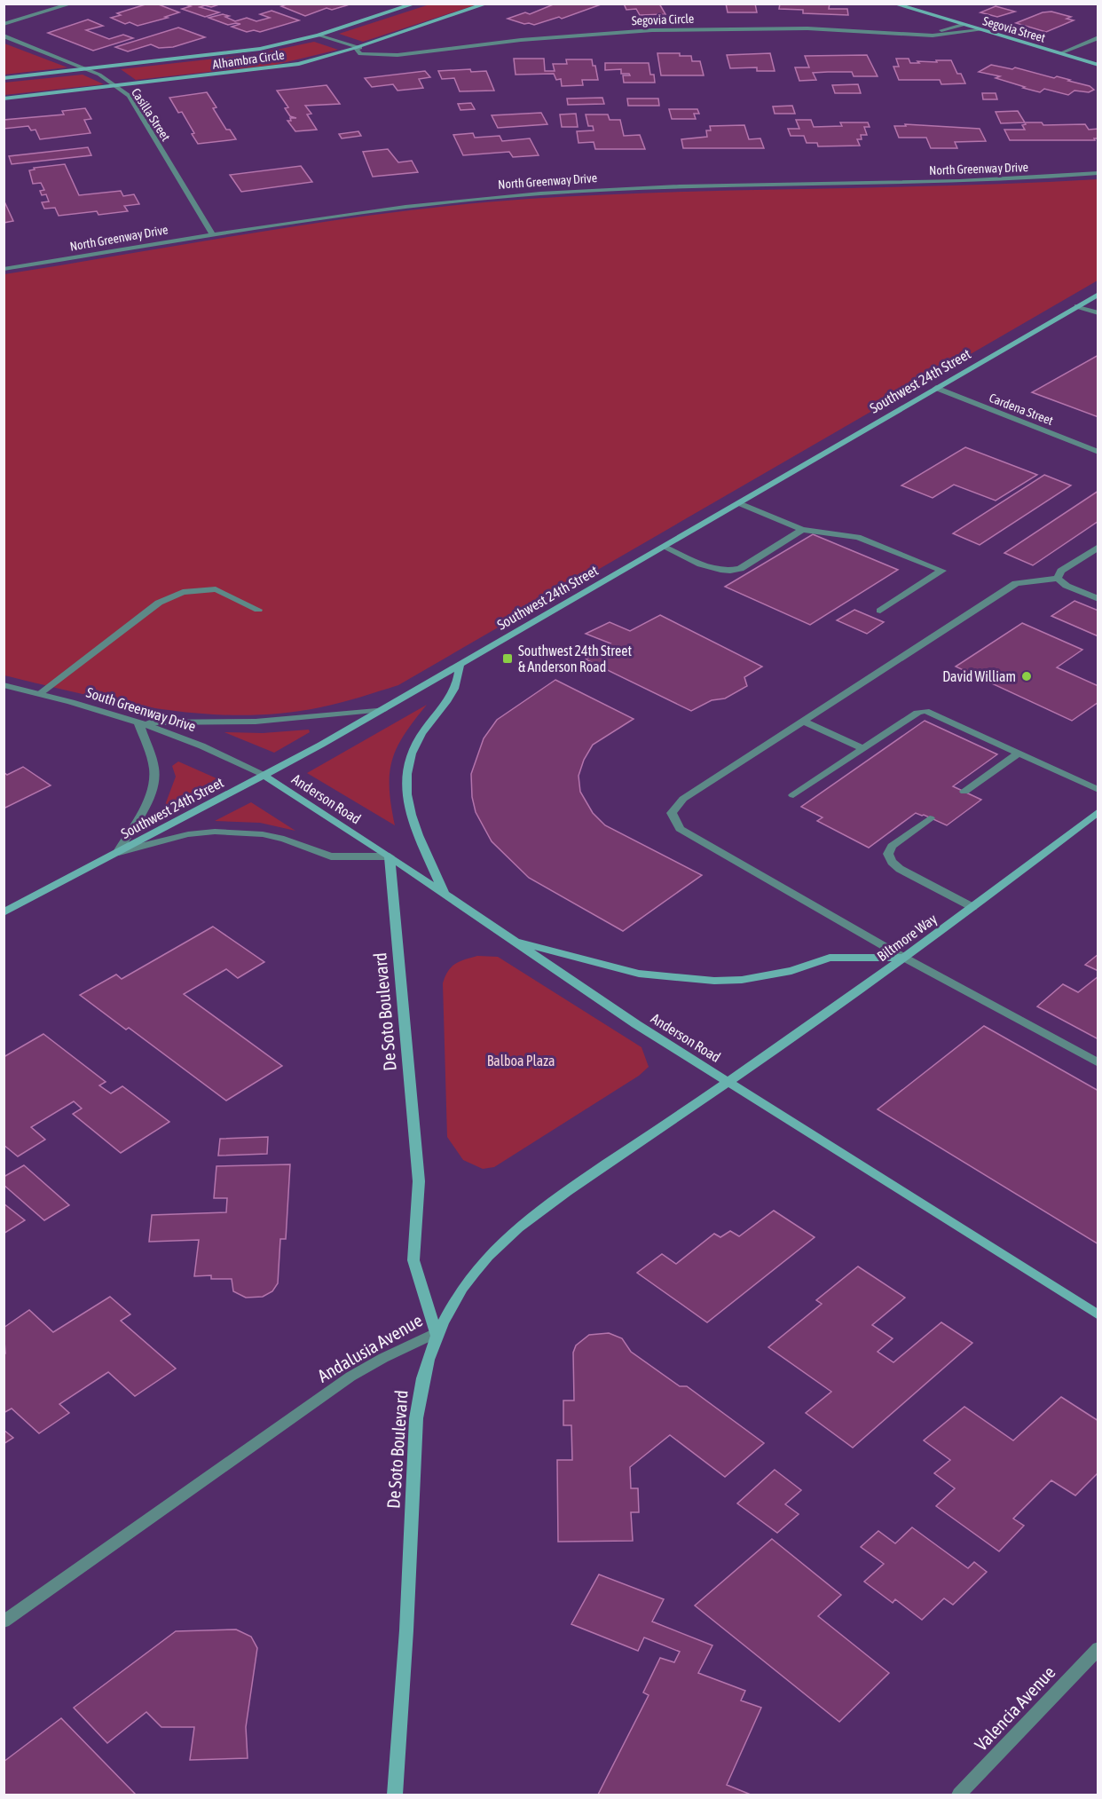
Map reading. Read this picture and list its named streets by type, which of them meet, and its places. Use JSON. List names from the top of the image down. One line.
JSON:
{"streets":{"street":["Segovia Circle","Segovia Street","Alhambra Circle","Casilla Street","North Greenway Drive","Southwest 24th Street","Cardena Street","South Greenway Drive","Anderson Road","Biltmore Way","De Soto Boulevard","Andalusia Avenue","Valencia Avenue"]},"crossings":[["Segovia Circle","Segovia Street"],["Segovia Circle","Alhambra Circle"],["Alhambra Circle","Casilla Street"],["Casilla Street","North Greenway Drive"],["Southwest 24th Street","Cardena Street"],["Southwest 24th Street","South Greenway Drive"],["Southwest 24th Street","Anderson Road"],["South Greenway Drive","Anderson Road"],["Anderson Road","Biltmore Way"],["Anderson Road","De Soto Boulevard"],["Anderson Road","Andalusia Avenue"],["Biltmore Way","Andalusia Avenue"],["De Soto Boulevard","Andalusia Avenue"]],"parks":["Balboa Plaza"],"places":{"transit":["Southwest 24th Street & Anderson Road"],"other":["David William"]}}
